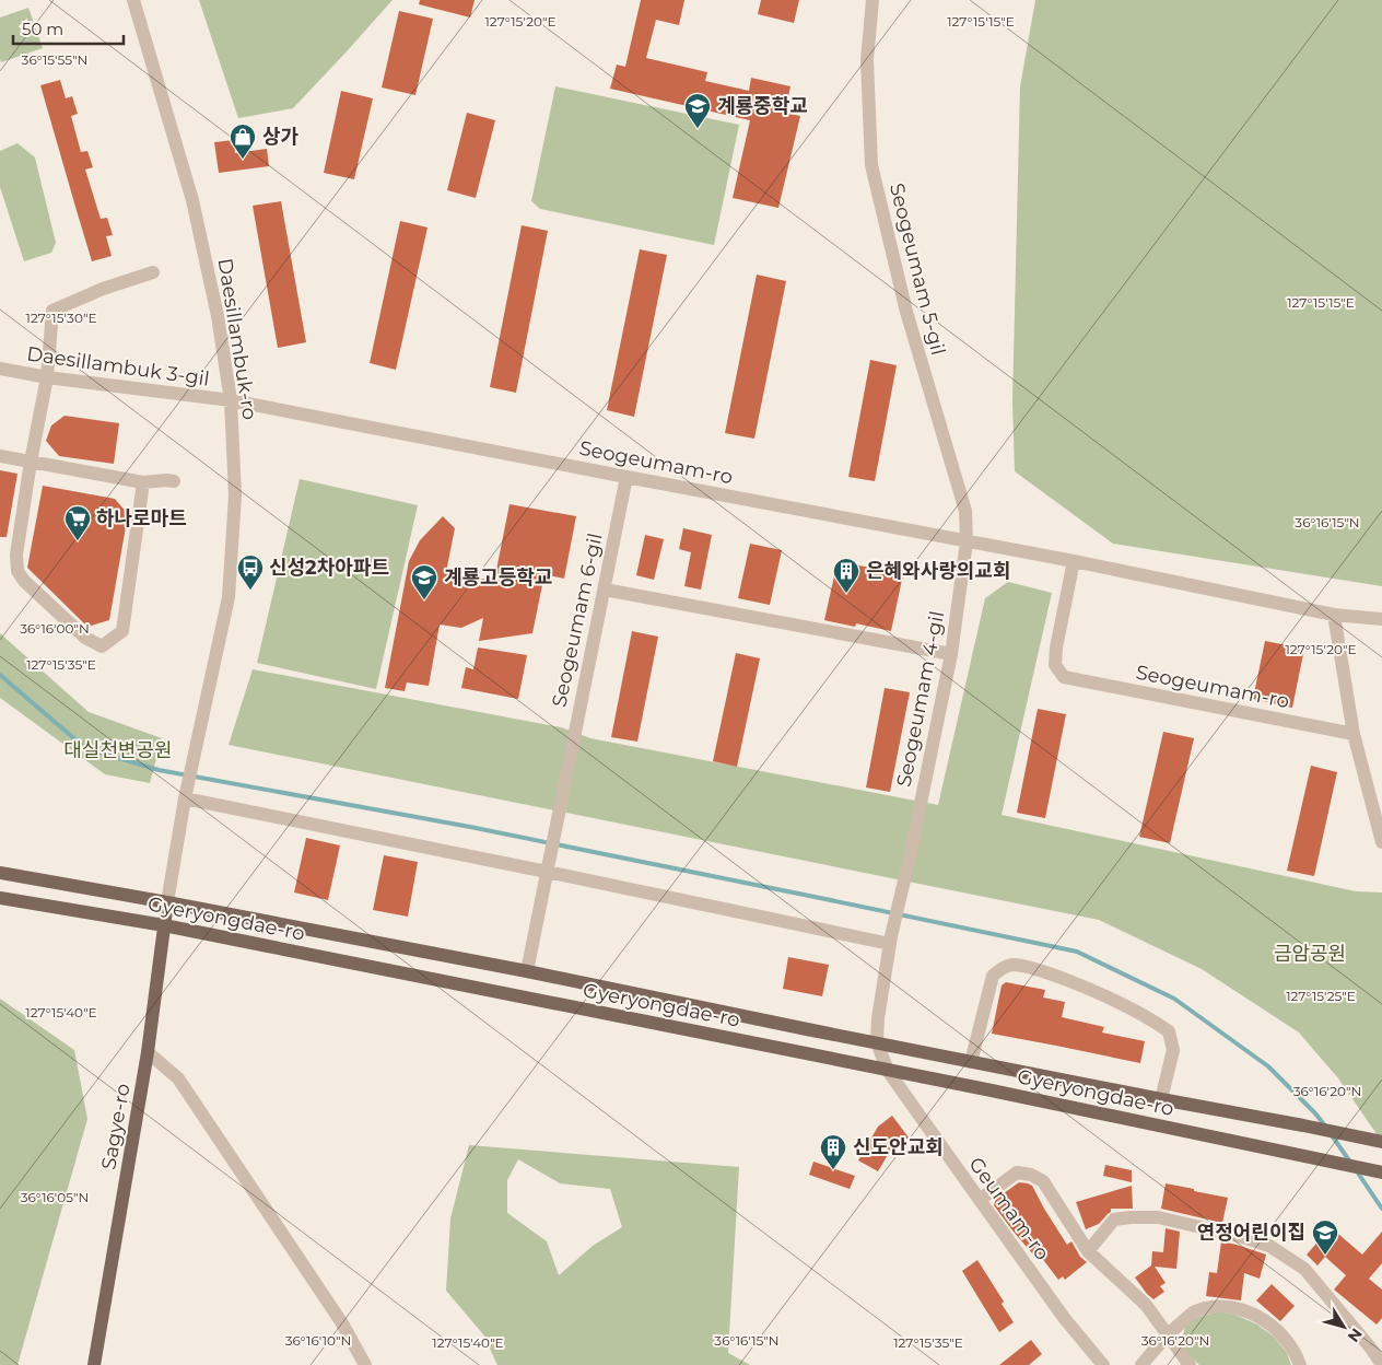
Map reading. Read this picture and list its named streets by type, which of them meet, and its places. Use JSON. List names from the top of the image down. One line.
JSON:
{"streets":{"main road":["Gyeryongdae-ro","Sagye-ro"],"street":["Seogeumam 5-gil","Daesillambuk-ro","Daesillambuk 3-gil","Seogeumam-ro","Seogeumam 6-gil","Seogeumam 4-gil","Geumam-ro"]},"crossings":[["Seogeumam 5-gil","Seogeumam-ro"],["Seogeumam 5-gil","Seogeumam 4-gil"],["Daesillambuk-ro","Daesillambuk 3-gil"],["Daesillambuk-ro","Seogeumam-ro"],["Daesillambuk 3-gil","Seogeumam-ro"],["Seogeumam-ro","Seogeumam 6-gil"],["Seogeumam-ro","Seogeumam 4-gil"],["Gyeryongdae-ro","Sagye-ro"],["Gyeryongdae-ro","Geumam-ro"]],"parks":["대실천변공원","금암공원"],"places":{"school or university":["계룡중학교","계룡고등학교","연정어린이집"],"shop":["상가"],"supermarket":["하나로마트"],"bus stop":["신성2차아파트"],"building":["은혜와사랑의교회","신도안교회"]},"scale_bar":"50 m","north":"bottom right","coordinates":["127°15'20\"E","127°15'15\"E","36°15'55\"N","127°15'30\"E","36°16'15\"N","36°16'00\"N","127°15'35\"E","127°15'25\"E","127°15'40\"E","36°16'20\"N","36°16'05\"N","36°16'10\"N"]}
